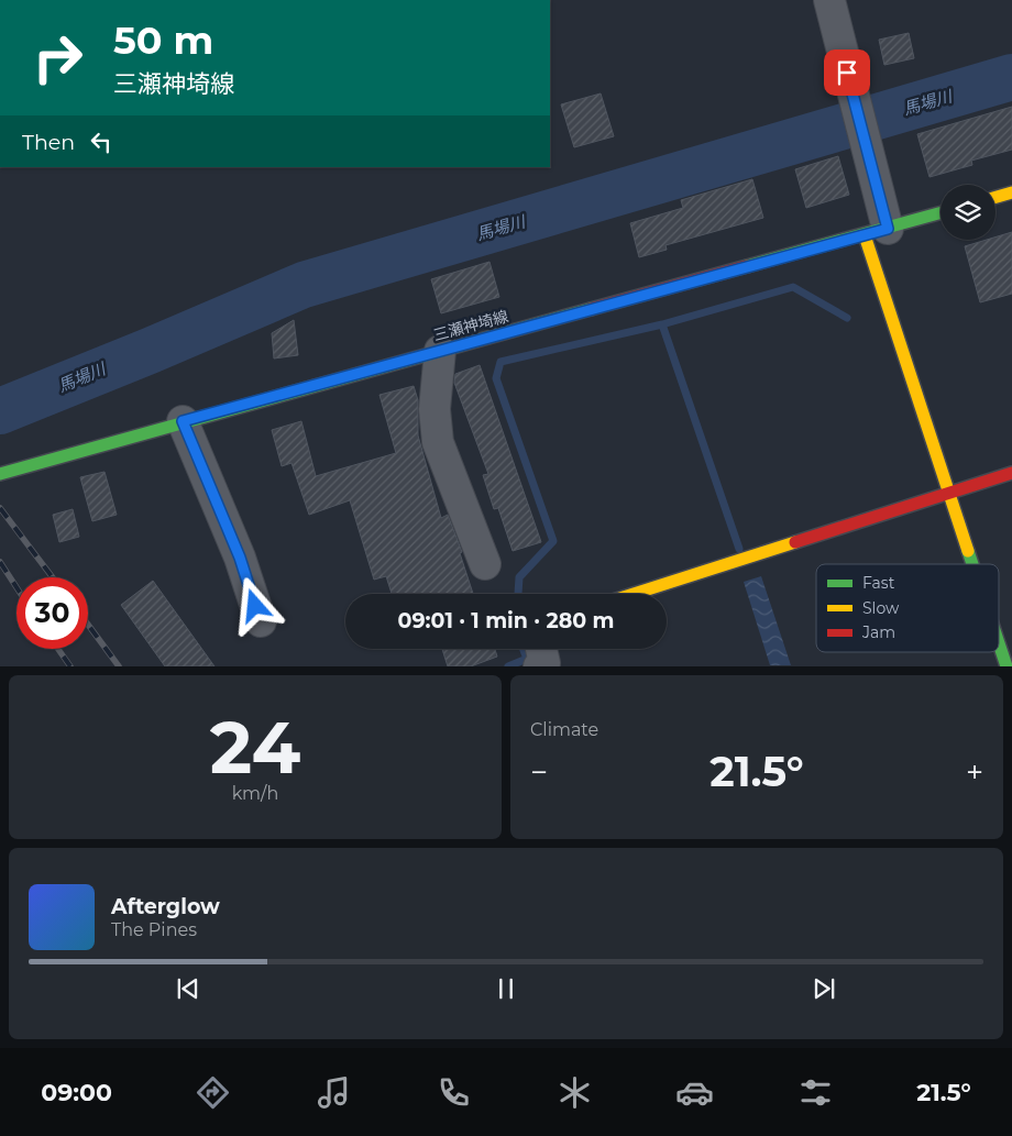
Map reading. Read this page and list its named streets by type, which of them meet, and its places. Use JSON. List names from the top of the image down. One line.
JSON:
{"streets":{"main road":["三瀬神埼線"]},"water":["馬場川"],"legend":["Fast","Slow","Jam"],"page":{"turn":["50 m","三瀬神埼線"],"then":"Then","limit":"30","trip":"09:01 · 1 min · 280 m","tile":[["24","km/h"],"Climate"],"heat":["−","21.5°","+"],"song":["Afterglow","The Pines"],"tabs":["09:00","21.5°"]}}
